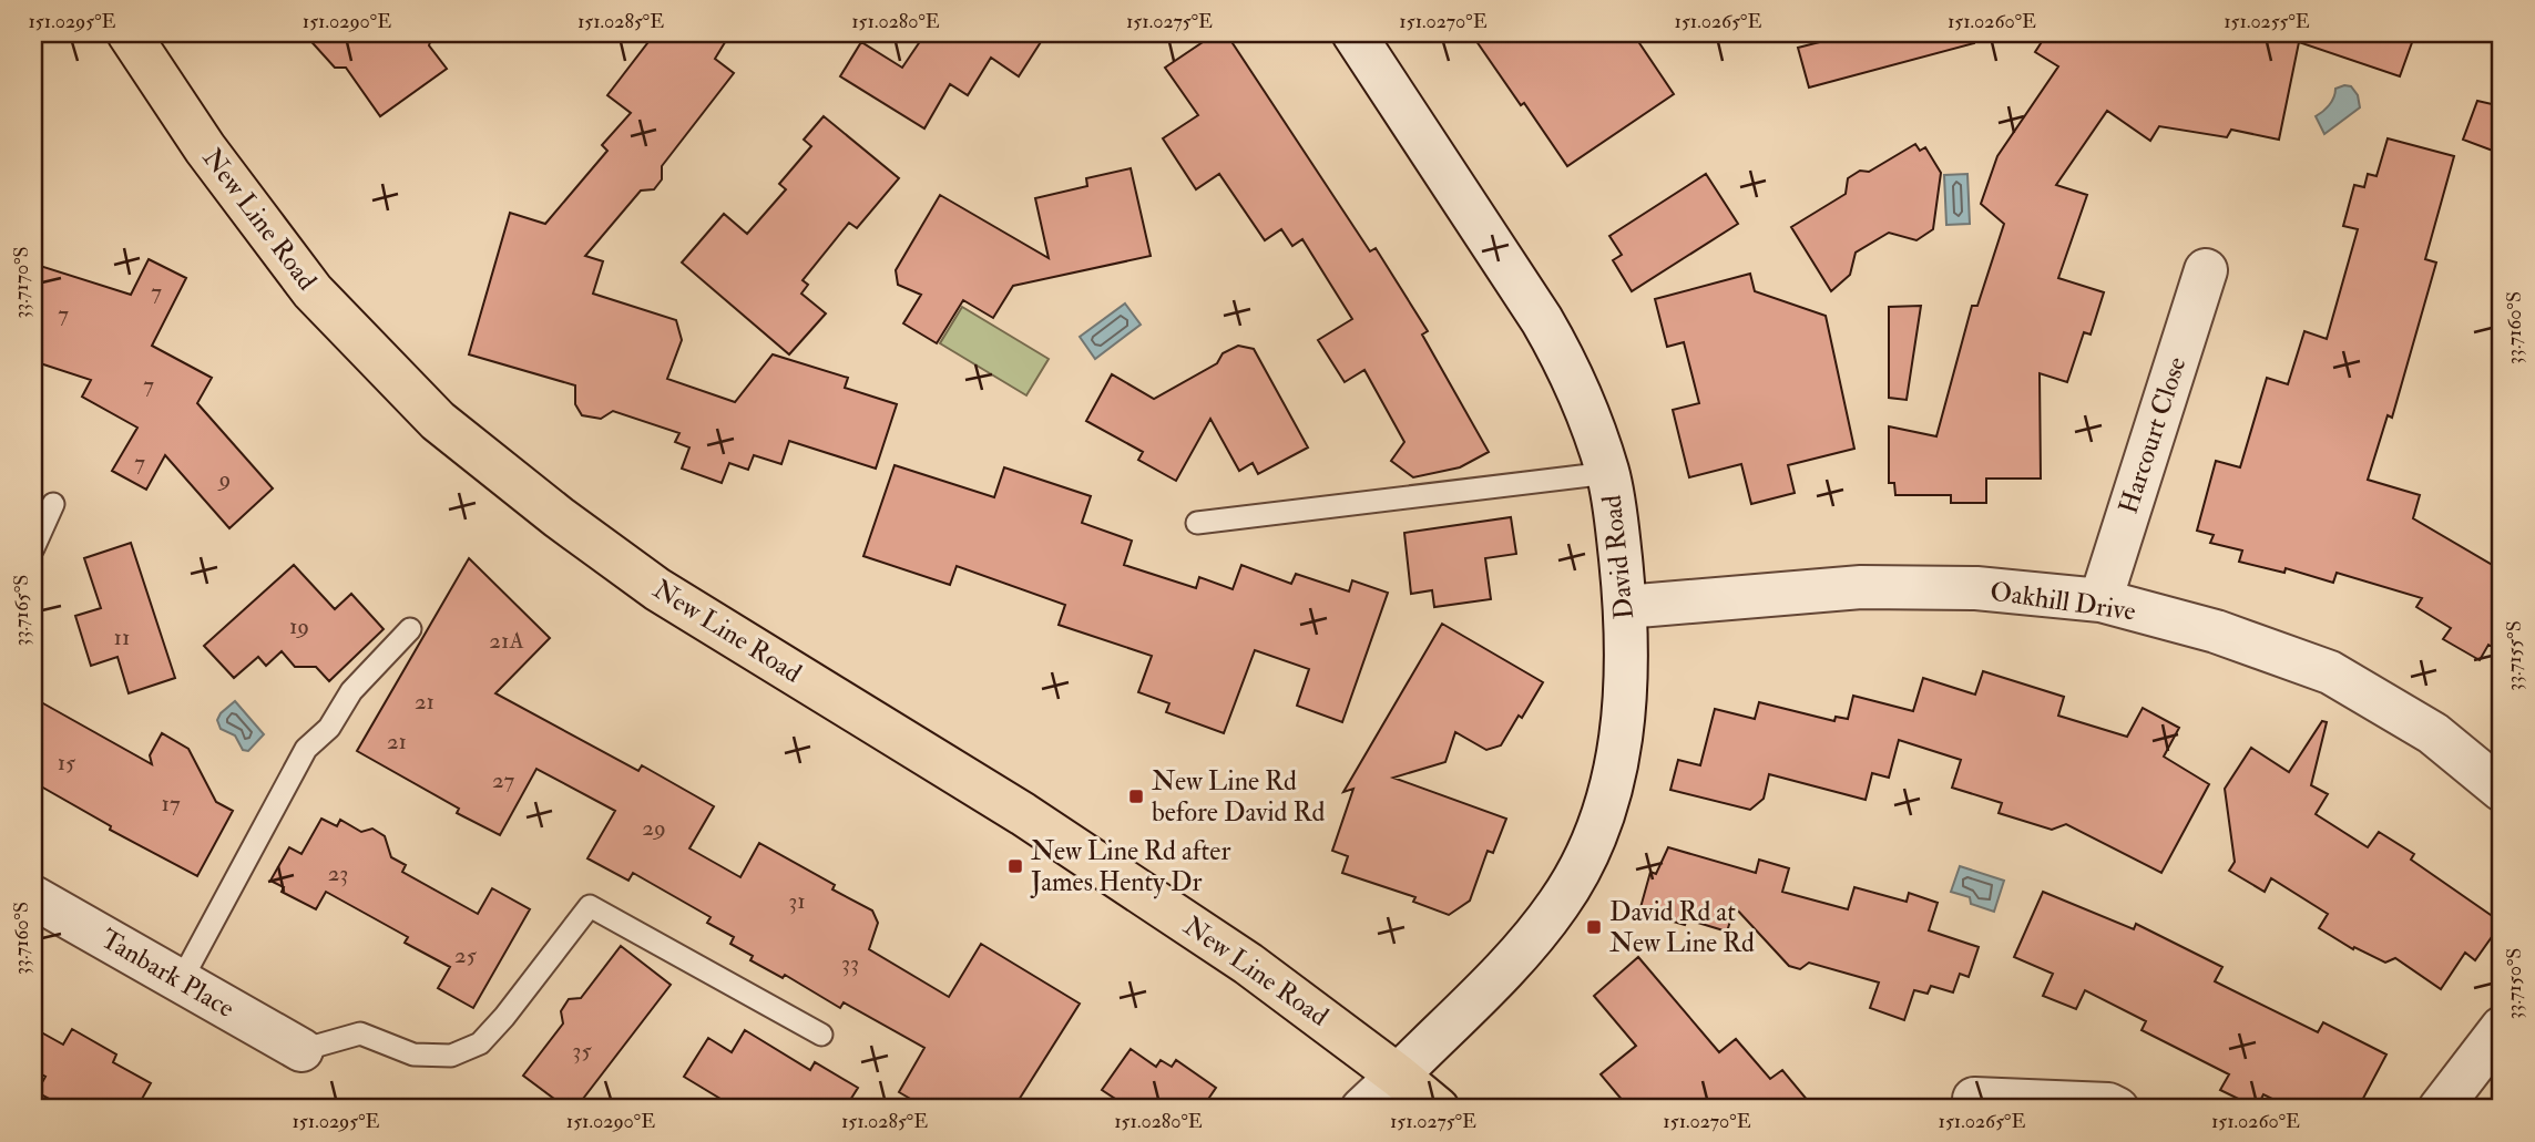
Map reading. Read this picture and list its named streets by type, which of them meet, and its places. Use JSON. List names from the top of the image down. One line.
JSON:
{"streets":{"main road":["New Line Road"],"street":["Harcourt Close","David Road","Oakhill Drive","Tanbark Place"]},"crossings":[["New Line Road","David Road"],["Harcourt Close","Oakhill Drive"],["David Road","Oakhill Drive"]],"places":{"transit":["New Line Rd before David Rd","New Line Rd after James Henty Dr","David Rd at New Line Rd"]},"house_numbers":["7","7","7","7","9","19","11","21A","21","21","15","27","17","29","23","31","25","33","35"],"coordinates":["151.0295°E","151.0290°E","151.0285°E","151.0280°E","151.0275°E","151.0270°E","151.0265°E","151.0260°E","151.0255°E","33.7170°S","33.7160°S","33.7165°S","33.7155°S","33.7150°S"]}
